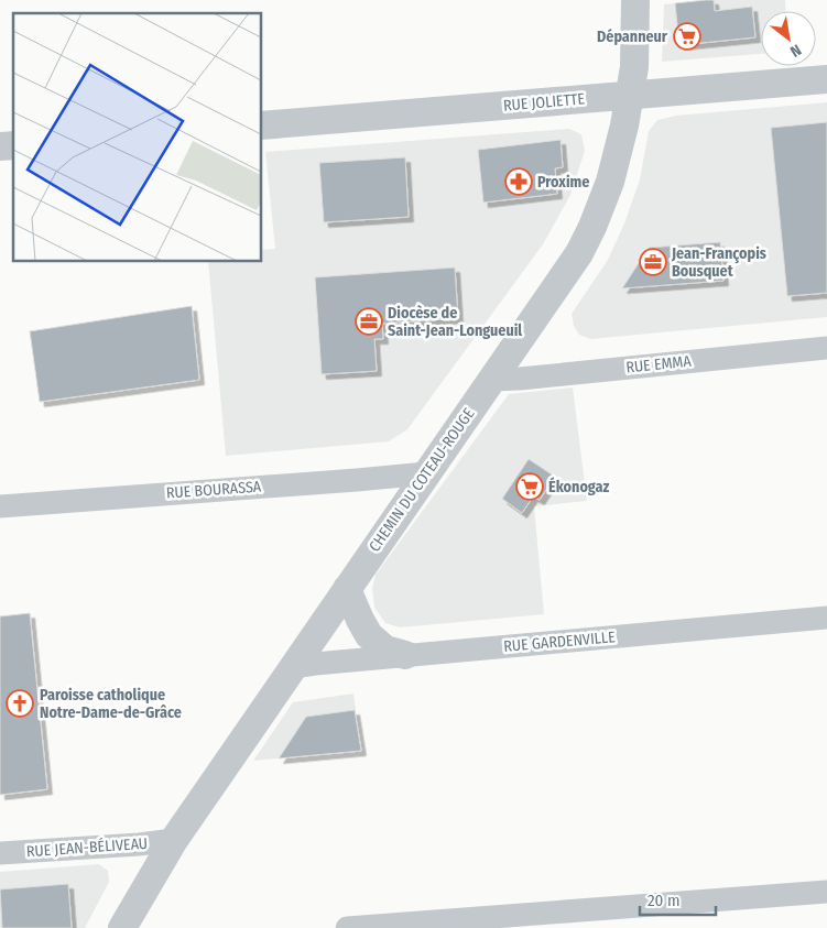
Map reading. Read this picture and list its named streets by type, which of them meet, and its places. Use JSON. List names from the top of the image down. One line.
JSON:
{"streets":{"street":["RUE JOLIETTE","RUE EMMA","CHEMIN DU COTEAU-ROUGE","RUE BOURASSA","RUE GARDENVILLE","RUE JEAN-BÉLIVEAU"]},"crossings":[["RUE JOLIETTE","CHEMIN DU COTEAU-ROUGE"],["RUE EMMA","CHEMIN DU COTEAU-ROUGE"],["CHEMIN DU COTEAU-ROUGE","RUE BOURASSA"],["CHEMIN DU COTEAU-ROUGE","RUE GARDENVILLE"],["CHEMIN DU COTEAU-ROUGE","RUE JEAN-BÉLIVEAU"]],"places":{"supermarket":["Dépanneur","Ékonogaz"],"pharmacy":["Proxime"],"office":["Jean-Françopis Bousquet","Diocèse de Saint-Jean-Longueuil"],"church":["Paroisse catholique Notre-Dame-de-Grâce"]},"scale_bar":"20 m","north":"bottom right"}
